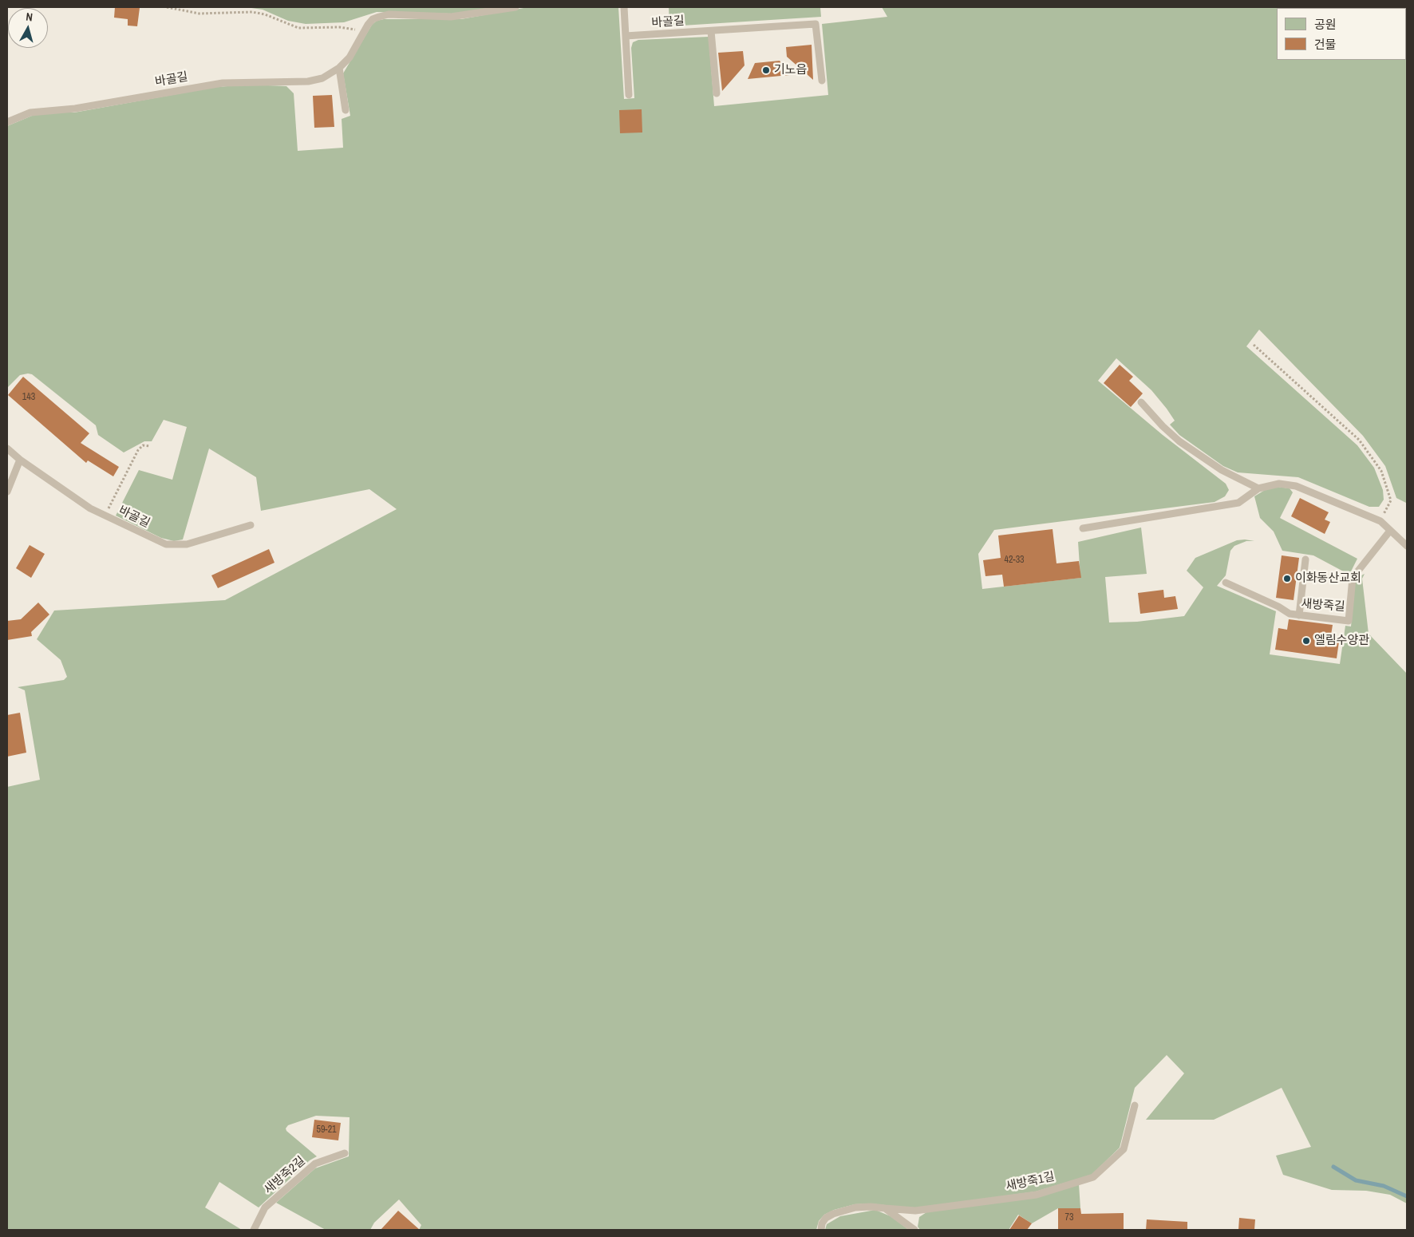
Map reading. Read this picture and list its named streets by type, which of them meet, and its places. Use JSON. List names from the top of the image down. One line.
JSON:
{"streets":{"lane":["바골길","새방죽길","새방죽2길","새방죽1길"]},"places":["기노읍","이화동산교회","엘림수양관"],"house_numbers":["143","42-33","59-21","73"],"legend":["공원","건물"],"north":"top"}
